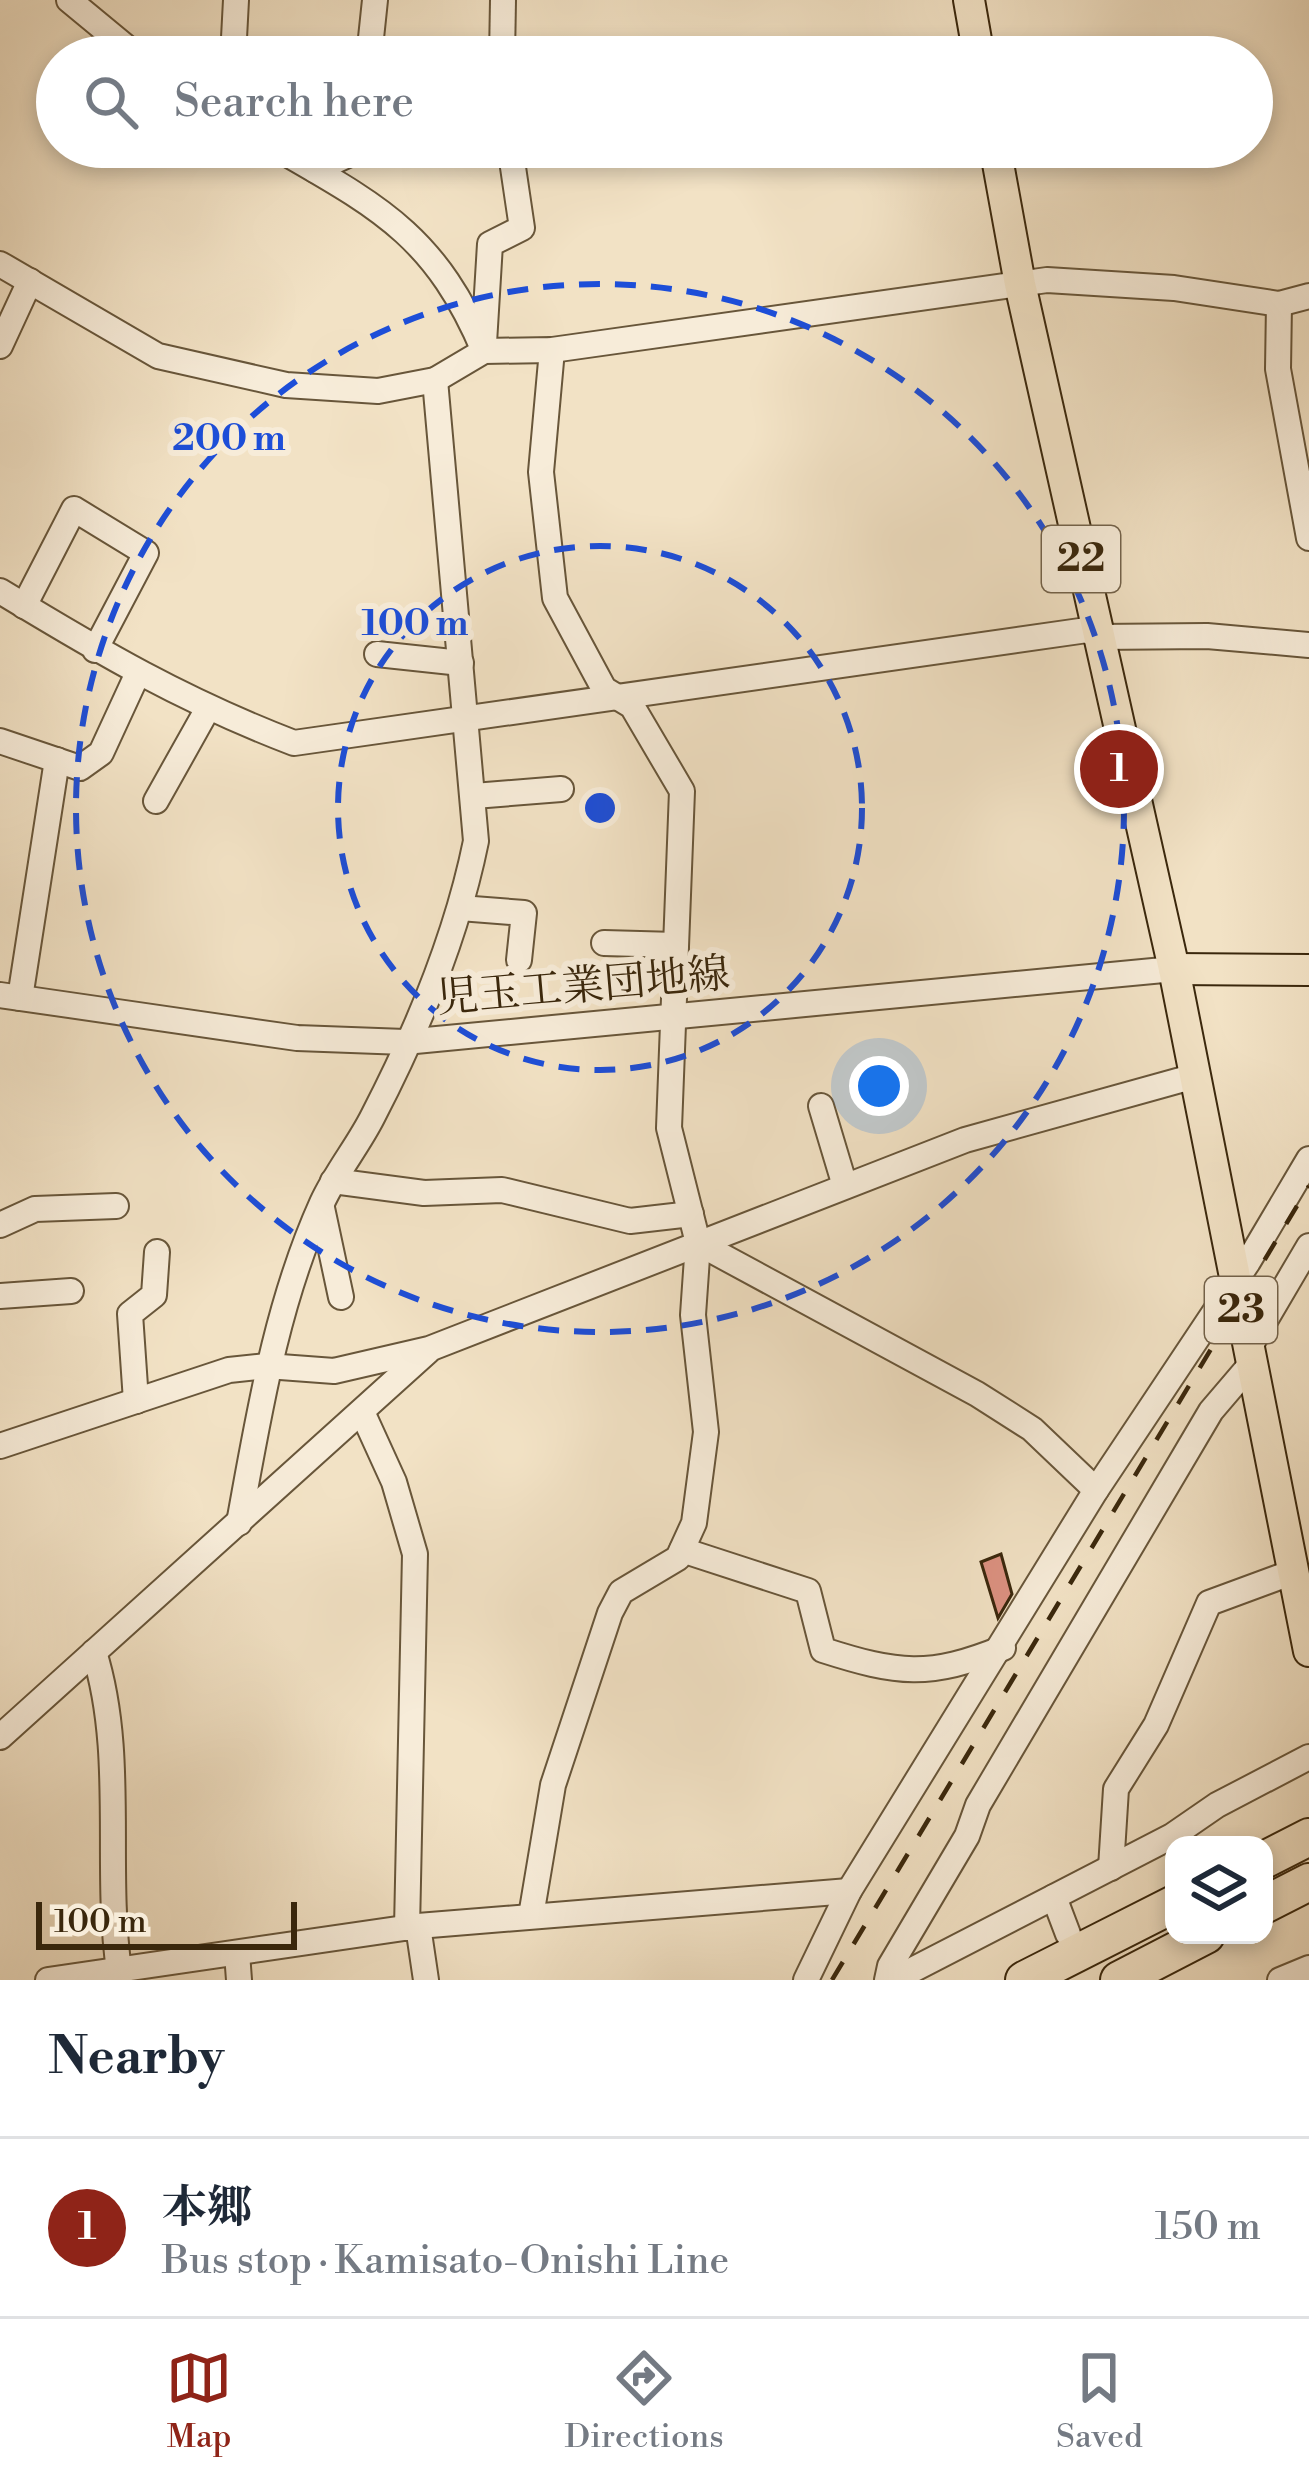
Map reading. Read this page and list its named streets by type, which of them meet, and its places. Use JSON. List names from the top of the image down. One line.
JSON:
{"streets":{"main road":["22","23"],"street":["児玉工業団地線"]},"crossings":[["22","児玉工業団地線"],["22","23"],["児玉工業団地線","23"]],"scale_bar":"100 m","page":{"search":"Search here","pins":"1","scale":"100 m","heading":"Nearby","list":[{"mark":"1","name":"本郷","note":"Bus stop · Kamisato-Onishi Line","value":"150 m"}],"nav":["Map","Directions","Saved"]},"rings":["200 m","100 m"]}
